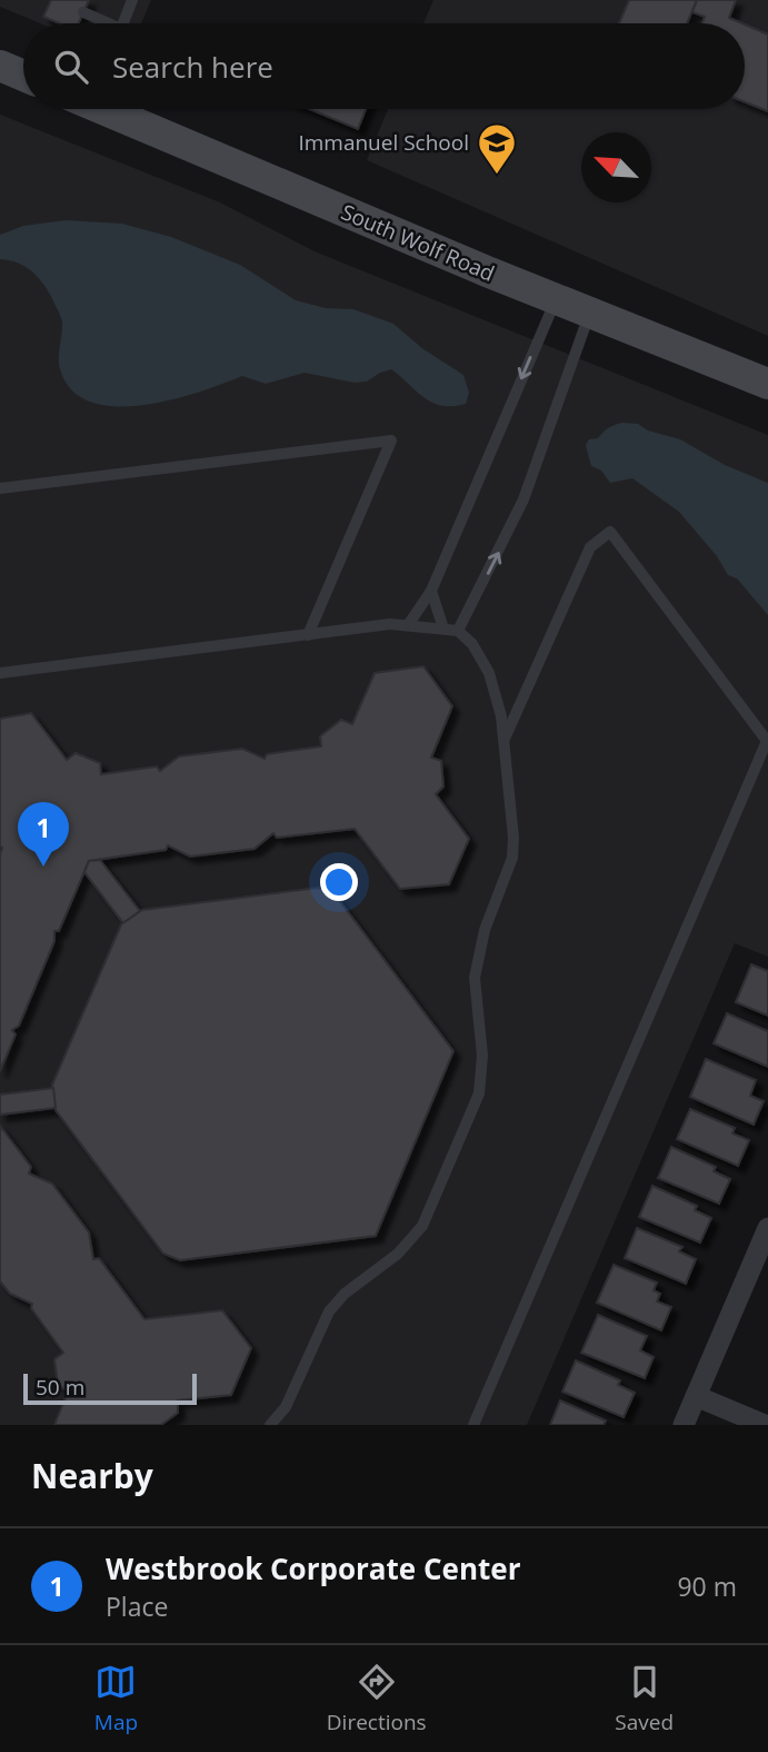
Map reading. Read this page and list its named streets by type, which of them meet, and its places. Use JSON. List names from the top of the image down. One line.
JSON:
{"streets":{"main road":["South Wolf Road"]},"places":{"school or university":["Immanuel School"]},"scale_bar":"50 m","north":"top left","page":{"search":"Search here","pins":"1","scale":"50 m","heading":"Nearby","list":[{"mark":"1","name":"Westbrook Corporate Center","note":"Place","value":"90 m"}],"nav":["Map","Directions","Saved"]}}
